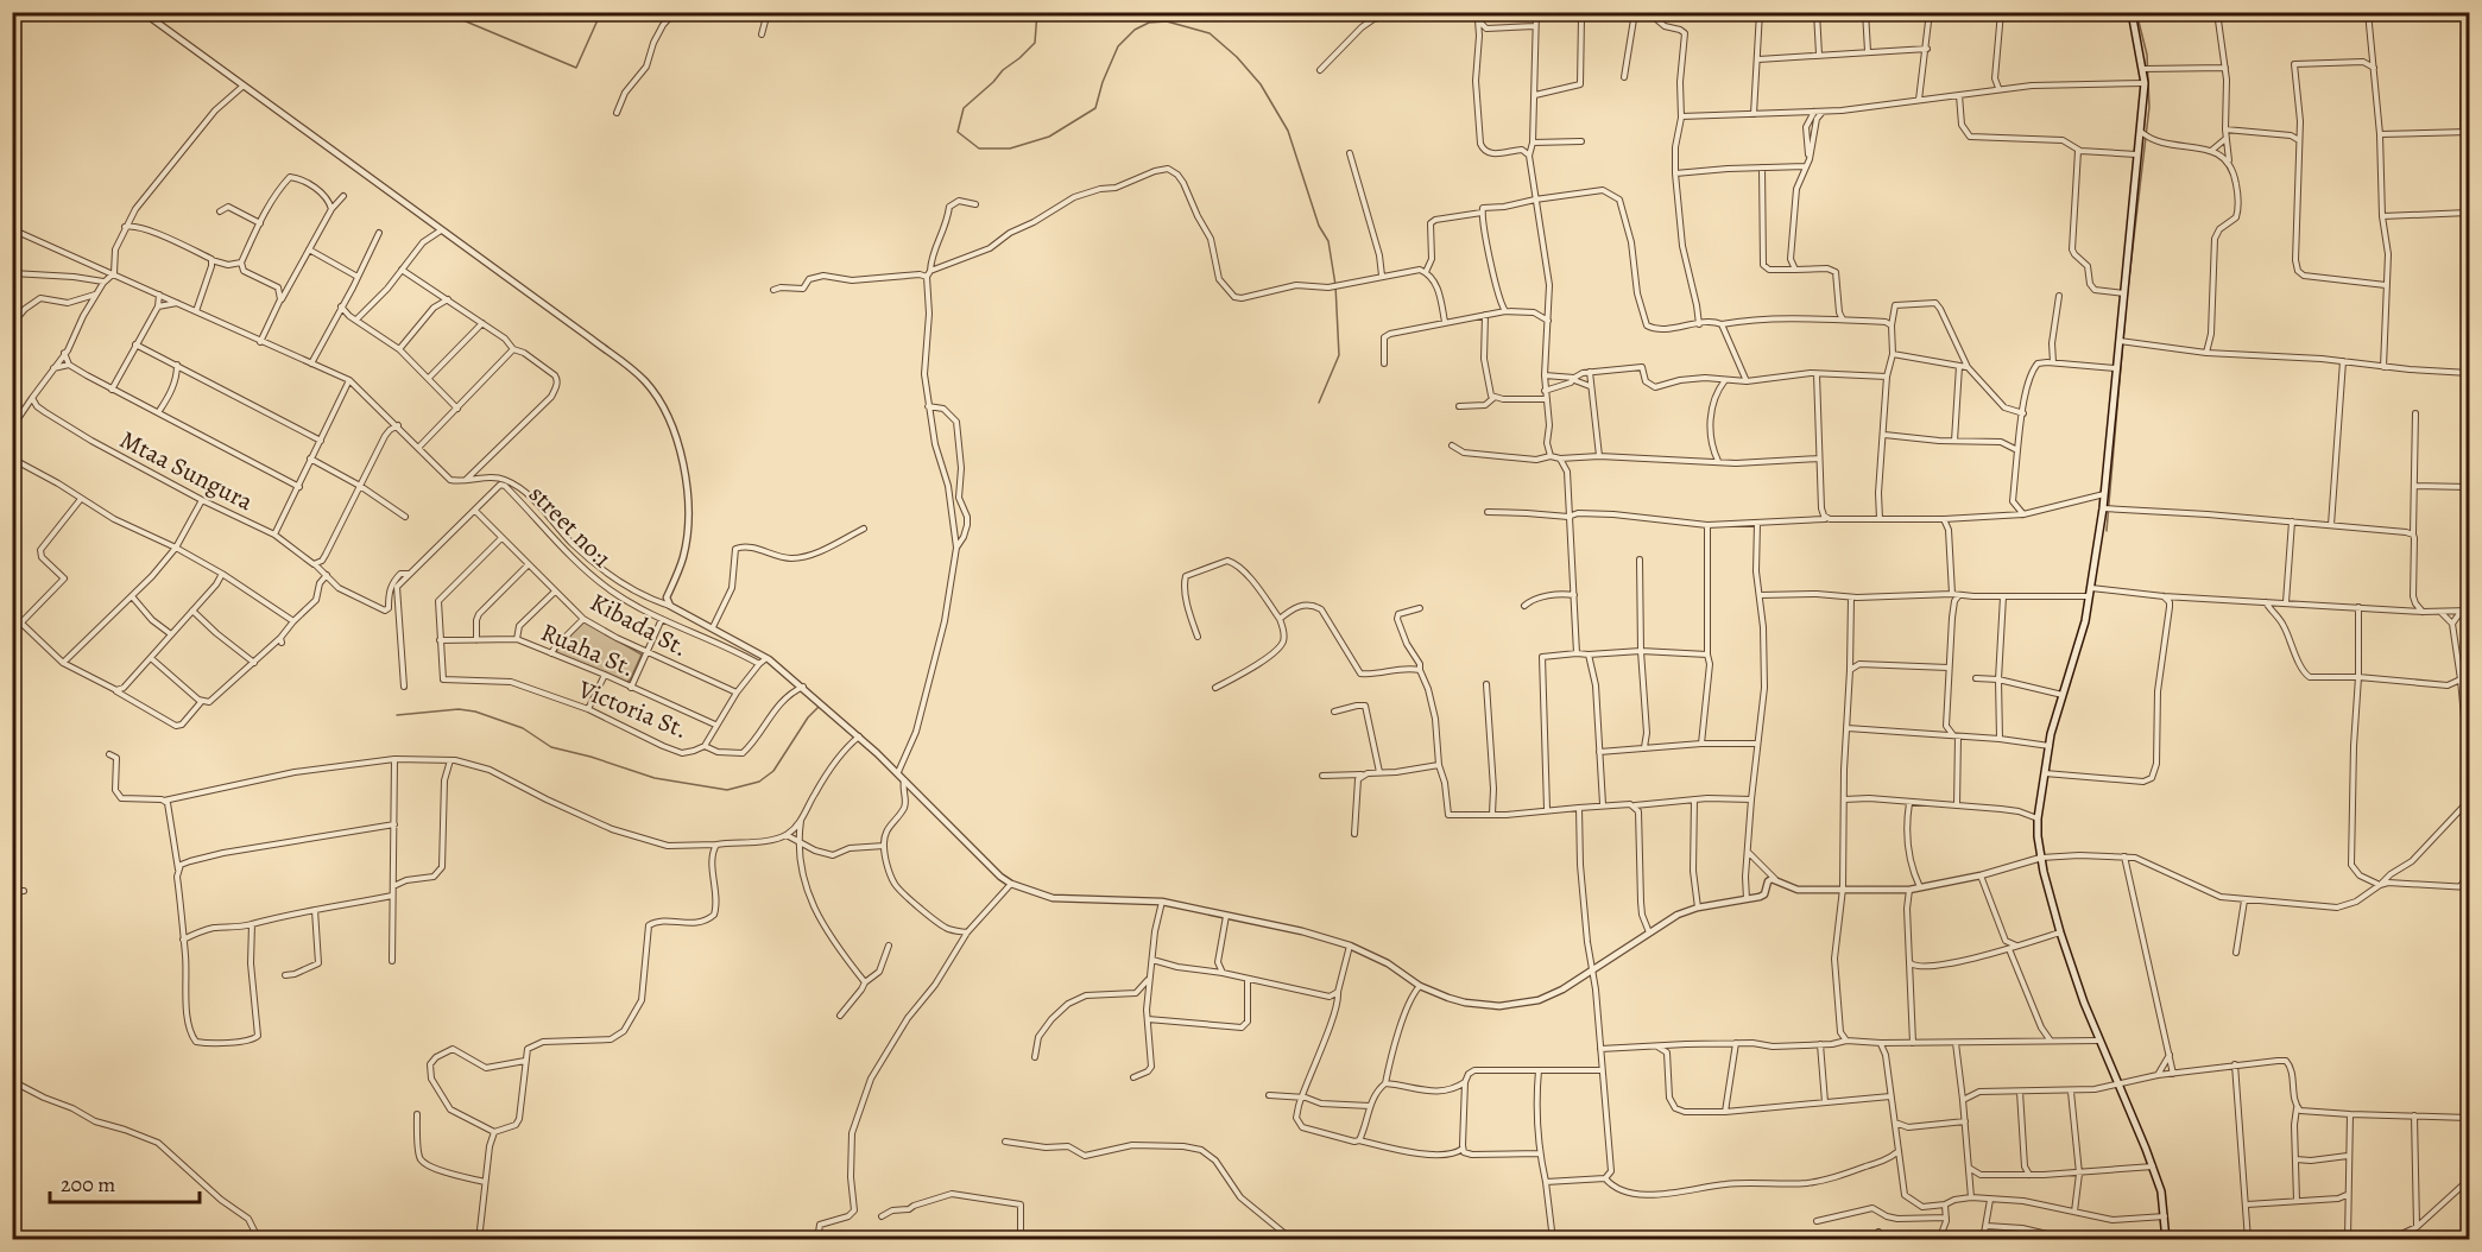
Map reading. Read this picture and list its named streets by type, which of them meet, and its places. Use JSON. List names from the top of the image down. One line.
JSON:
{"streets":{"street":["Mtaa Sungura","street no:1","Kibada St.","Ruaha St.","Victoria St."]},"crossings":[["Mtaa Sungura","street no:1"],["street no:1","Kibada St."],["street no:1","Victoria St."],["Kibada St.","Victoria St."],["Ruaha St.","Victoria St."]],"scale_bar":"200 m"}
